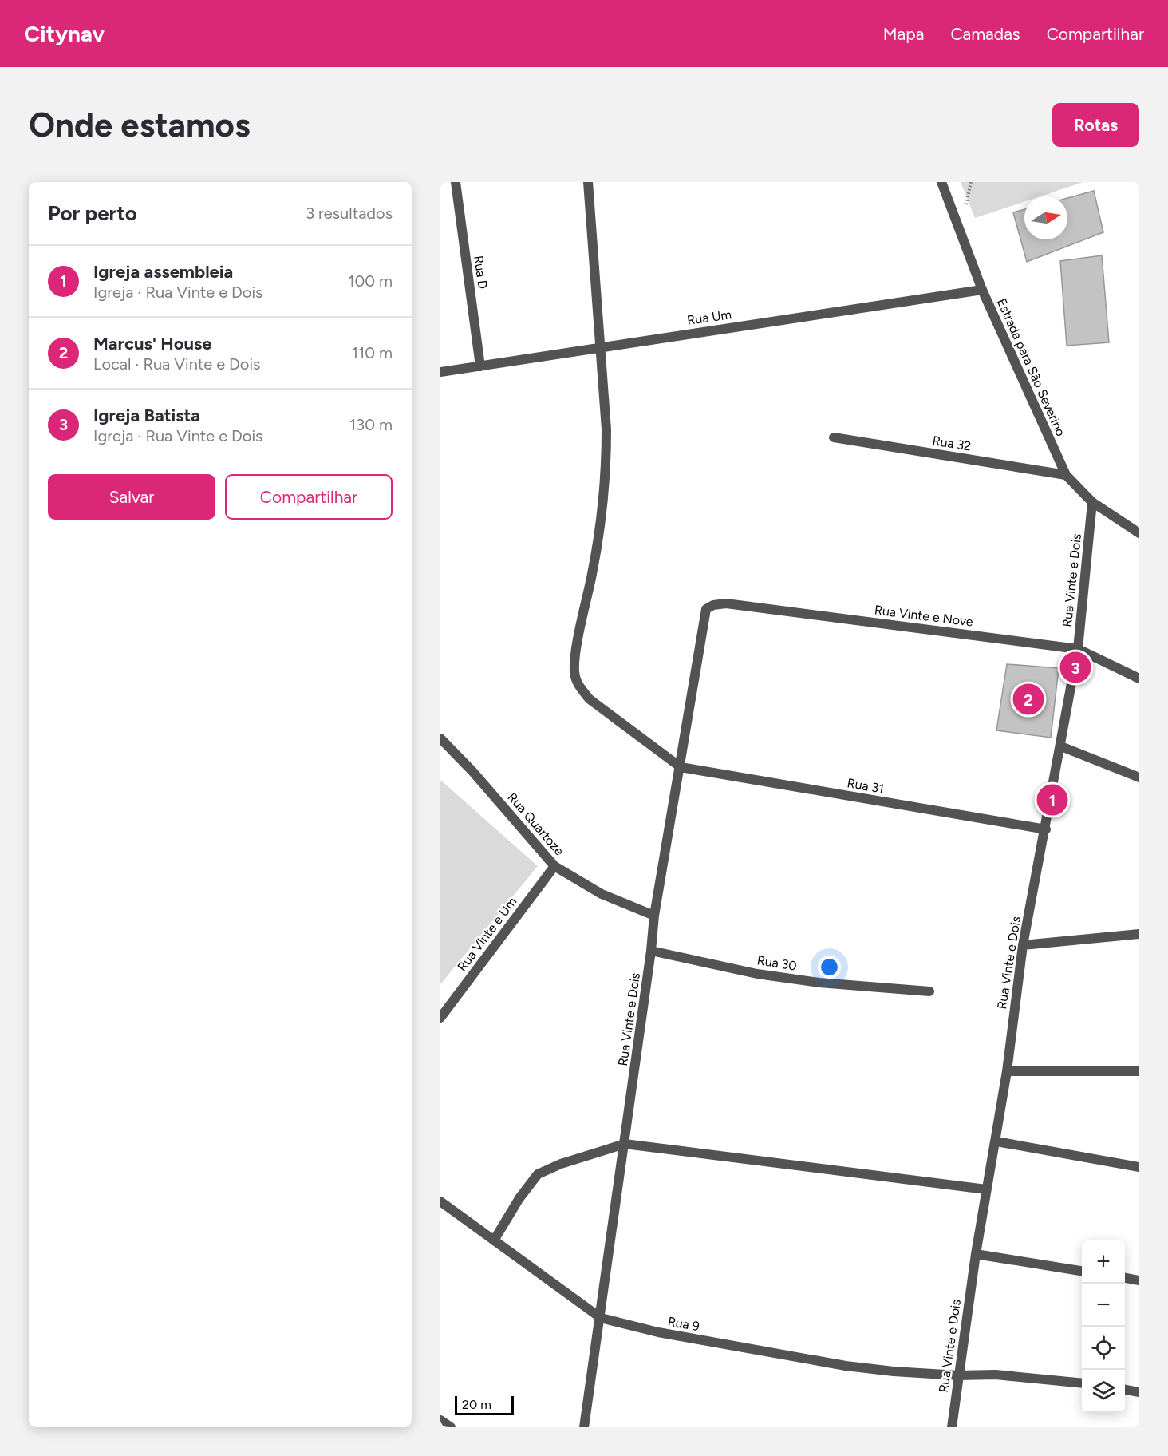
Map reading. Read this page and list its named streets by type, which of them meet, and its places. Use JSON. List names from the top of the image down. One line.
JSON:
{"streets":{"street":["Rua D","Rua Um","Estrada para São Severino","Rua 32","Rua Vinte e Dois","Rua Vinte e Nove","Rua 31","Rua Quartoze","Rua Vinte e Um","Rua 30","Rua 9"]},"crossings":[["Rua D","Rua Um"],["Rua Um","Estrada para São Severino"],["Estrada para São Severino","Rua 32"],["Estrada para São Severino","Rua Vinte e Dois"],["Rua Vinte e Dois","Rua Vinte e Nove"],["Rua Vinte e Dois","Rua 31"],["Rua Vinte e Dois","Rua Quartoze"],["Rua Vinte e Dois","Rua 30"],["Rua Vinte e Dois","Rua 9"],["Rua Quartoze","Rua Vinte e Um"]],"scale_bar":"20 m","north":"right","page":{"header":"Citynav","nav":["Mapa","Camadas","Compartilhar"],"buttons":["Rotas",["Salvar","Compartilhar"]],"title":"Onde estamos","heading":["Por perto","3 resultados"],"list":[{"mark":"1","name":"Igreja assembleia","note":"Igreja · Rua Vinte e Dois","value":"100 m"},{"mark":"2","name":"Marcus' House","note":"Local · Rua Vinte e Dois","value":"110 m"},{"mark":"3","name":"Igreja Batista","note":"Igreja · Rua Vinte e Dois","value":"130 m"}],"pins":["3","2","1"],"map_buttons":["+","−"],"scale":"20 m"}}
